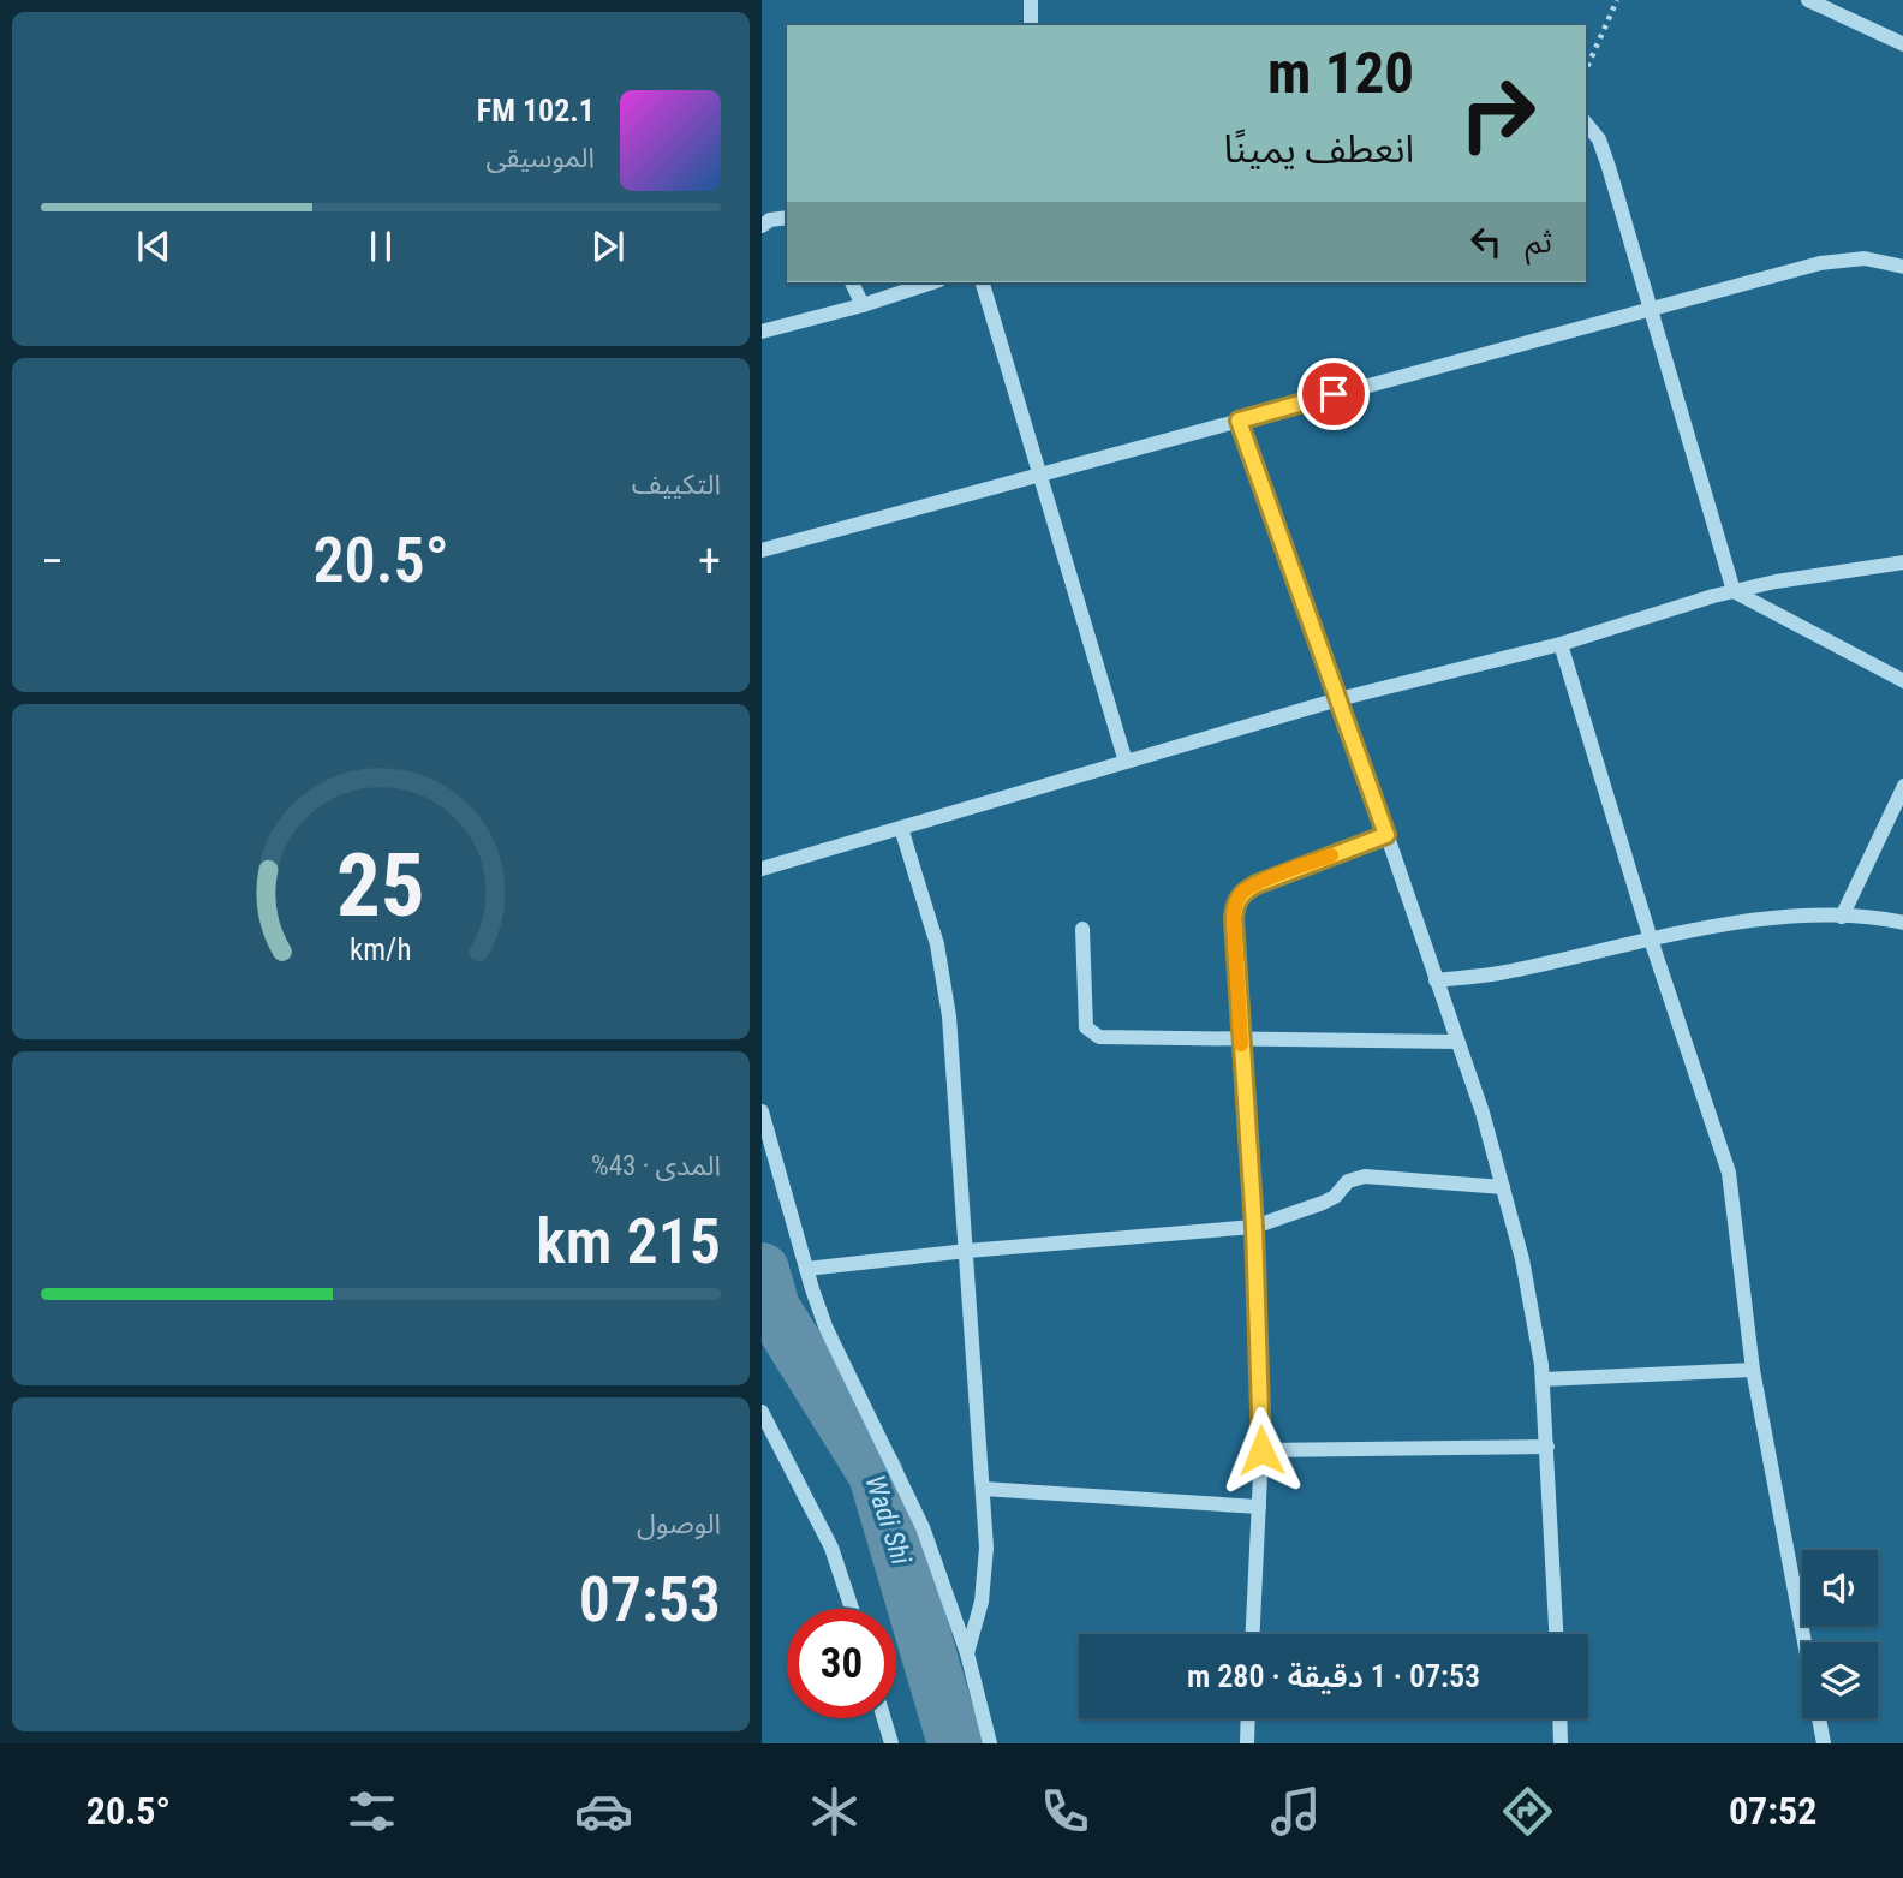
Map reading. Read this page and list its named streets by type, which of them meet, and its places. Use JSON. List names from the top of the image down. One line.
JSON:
{"water":["Wadi Shi"],"page":{"turn":["120 m","انعطف يمينًا"],"song":["102.1 FM","الموسيقى"],"then":"ثم","tile":["التكييف",["المدى · 43%","215 km"],["الوصول","07:53"]],"heat":["−","20.5°","+"],"limit":"30","trip":"07:53 · 1 دقيقة · 280 m","tabs":["07:52","20.5°"],"gauge":["25","km/h"]}}
